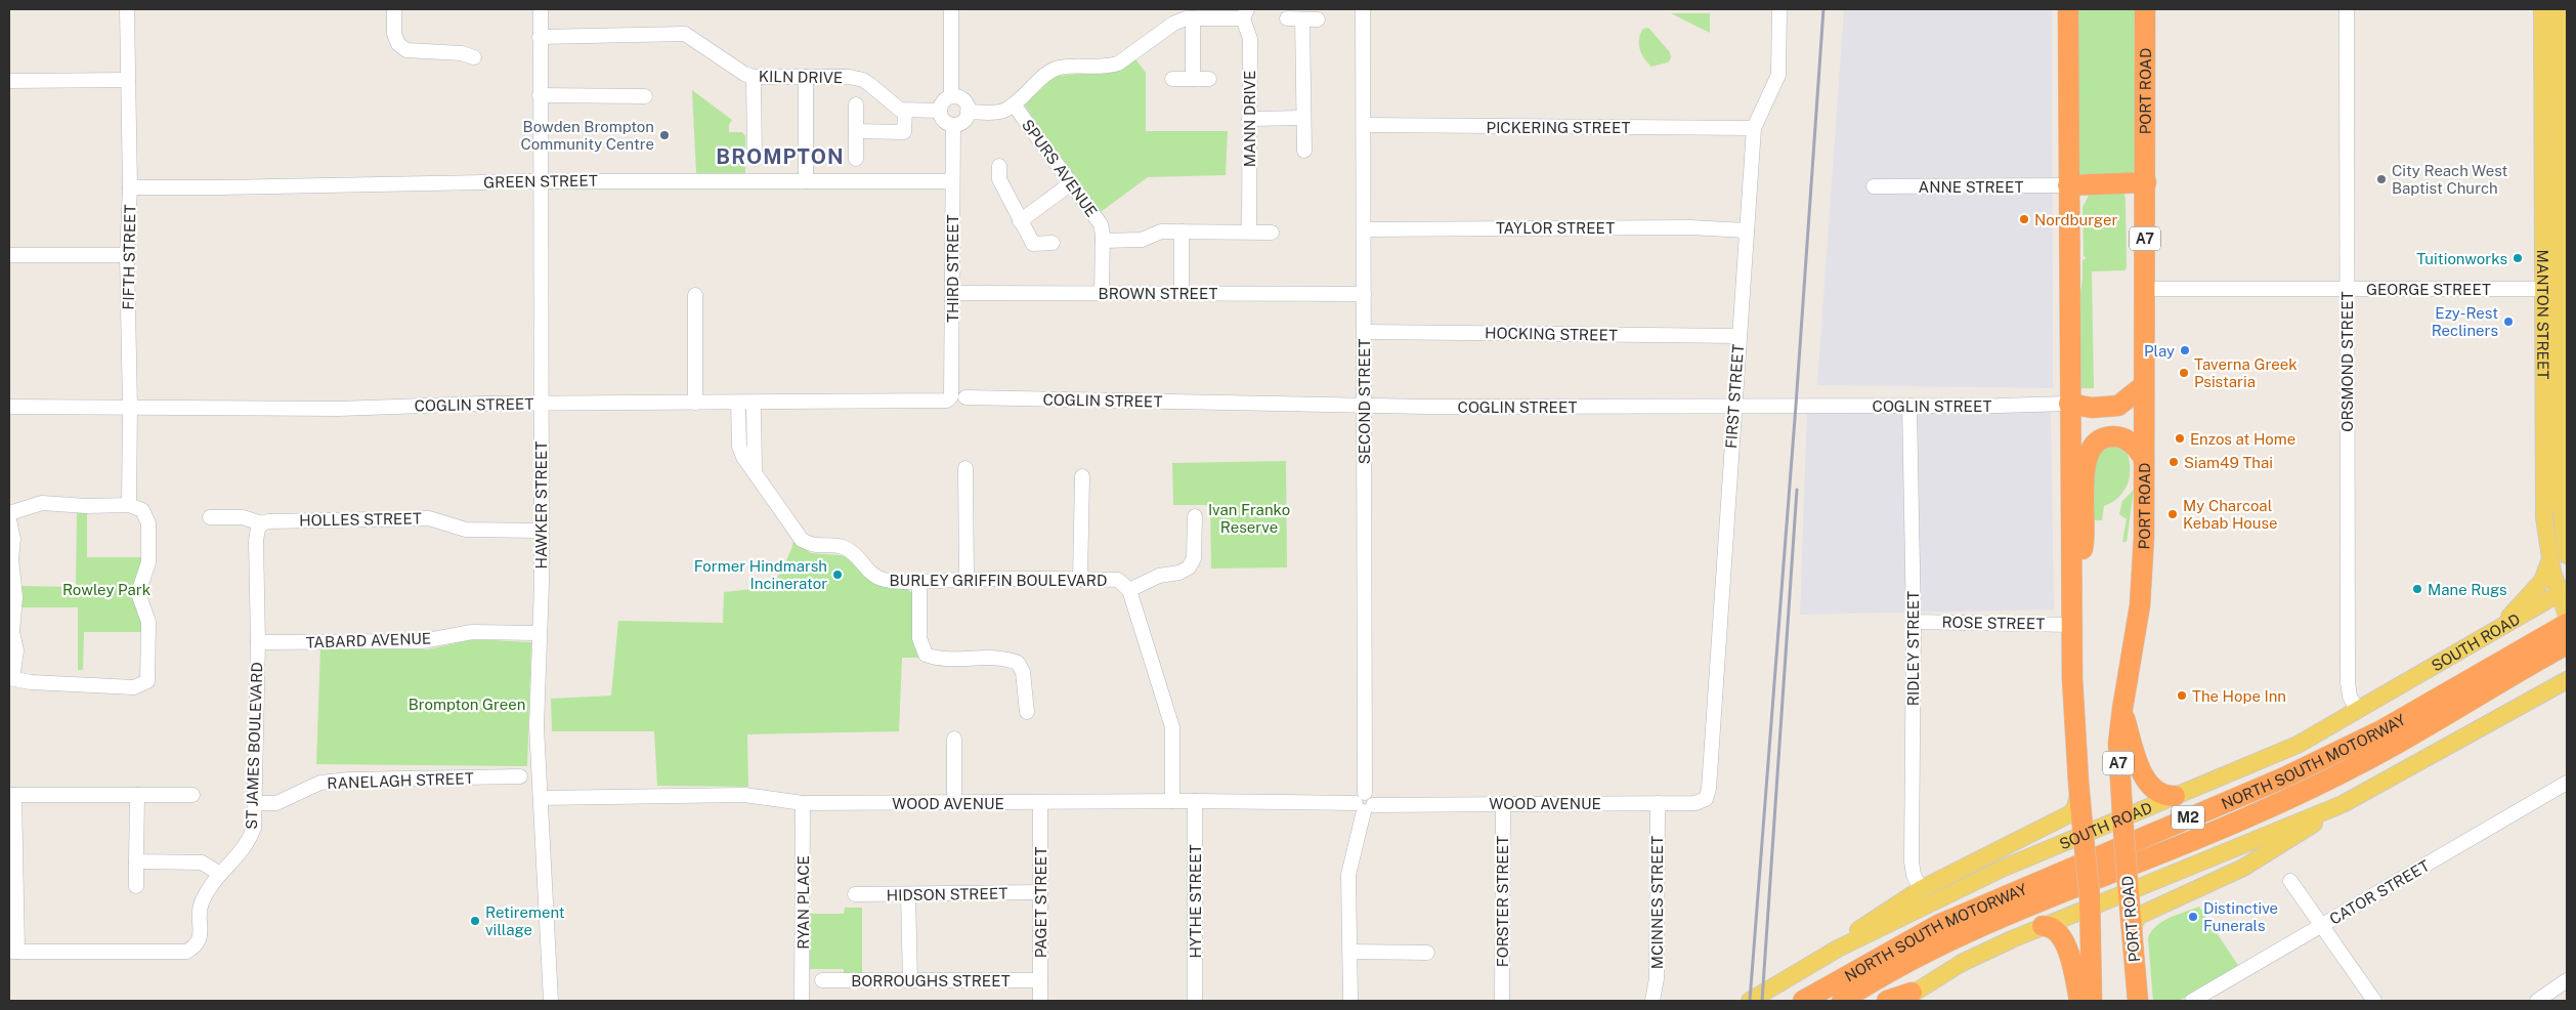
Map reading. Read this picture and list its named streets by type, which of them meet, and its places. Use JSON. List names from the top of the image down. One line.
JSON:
{"streets":{"highway":["PORT ROAD","A7","NORTH SOUTH MOTORWAY","M2"],"main road":["MANTON STREET","SOUTH ROAD"],"street":["KILN DRIVE","MANN DRIVE","PICKERING STREET","SPURS AVENUE","GREEN STREET","ANNE STREET","TAYLOR STREET","FIFTH STREET","THIRD STREET","GEORGE STREET","BROWN STREET","HOCKING STREET","ORSMOND STREET","FIRST STREET","COGLIN STREET","SECOND STREET","HAWKER STREET","HOLLES STREET","BURLEY GRIFFIN BOULEVARD","ROSE STREET","TABARD AVENUE","RIDLEY STREET","ST JAMES BOULEVARD","RANELAGH STREET","WOOD AVENUE","CATOR STREET","HIDSON STREET","HYTHE STREET","FORSTER STREET","RYAN PLACE","PAGET STREET","MCINNES STREET","BORROUGHS STREET"]},"crossings":[["KILN DRIVE","HAWKER STREET"],["PORT ROAD","GEORGE STREET"],["PORT ROAD","SOUTH ROAD"],["PICKERING STREET","FIRST STREET"],["PICKERING STREET","SECOND STREET"],["SPURS AVENUE","BROWN STREET"],["GREEN STREET","FIFTH STREET"],["GREEN STREET","THIRD STREET"],["GREEN STREET","HAWKER STREET"],["TAYLOR STREET","FIRST STREET"],["TAYLOR STREET","SECOND STREET"],["FIFTH STREET","COGLIN STREET"],["THIRD STREET","BROWN STREET"],["THIRD STREET","COGLIN STREET"],["GEORGE STREET","MANTON STREET"],["GEORGE STREET","ORSMOND STREET"],["BROWN STREET","SECOND STREET"],["MANTON STREET","SOUTH ROAD"],["MANTON STREET","NORTH SOUTH MOTORWAY"],["HOCKING STREET","FIRST STREET"],["HOCKING STREET","SECOND STREET"],["ORSMOND STREET","SOUTH ROAD"],["FIRST STREET","COGLIN STREET"],["FIRST STREET","WOOD AVENUE"],["COGLIN STREET","SECOND STREET"],["COGLIN STREET","HAWKER STREET"],["COGLIN STREET","BURLEY GRIFFIN BOULEVARD"],["COGLIN STREET","RIDLEY STREET"],["SECOND STREET","WOOD AVENUE"],["HAWKER STREET","HOLLES STREET"],["HAWKER STREET","TABARD AVENUE"],["HAWKER STREET","WOOD AVENUE"],["HOLLES STREET","ST JAMES BOULEVARD"],["BURLEY GRIFFIN BOULEVARD","WOOD AVENUE"],["ROSE STREET","RIDLEY STREET"],["TABARD AVENUE","ST JAMES BOULEVARD"],["ST JAMES BOULEVARD","RANELAGH STREET"],["WOOD AVENUE","HYTHE STREET"],["WOOD AVENUE","FORSTER STREET"],["WOOD AVENUE","RYAN PLACE"],["WOOD AVENUE","PAGET STREET"],["WOOD AVENUE","MCINNES STREET"],["HIDSON STREET","PAGET STREET"],["PAGET STREET","BORROUGHS STREET"]],"districts":["BROMPTON"],"parks":["Ivan Franko Reserve","Rowley Park","Brompton Green"],"places":["Bowden Brompton Community Centre","City Reach West Baptist Church","Nordburger","Tuitionworks","Ezy-Rest Recliners","Play","Taverna Greek Psistaria","Enzos at Home","Siam49 Thai","My Charcoal Kebab House","Former Hindmarsh Incinerator","Mane Rugs","The Hope Inn","Distinctive Funerals","Retirement village"]}
